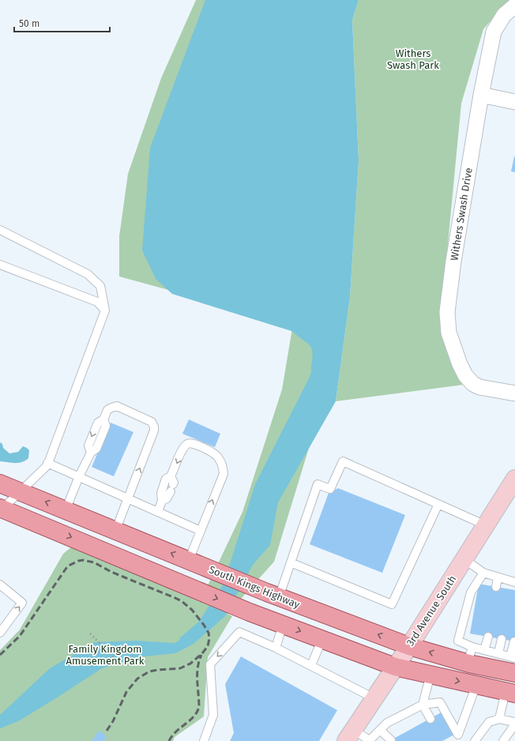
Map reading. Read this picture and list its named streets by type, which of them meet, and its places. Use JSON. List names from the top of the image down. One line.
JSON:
{"streets":{"main road":["South Kings Highway","3rd Avenue South"],"street":["Withers Swash Drive"]},"crossings":[["South Kings Highway","3rd Avenue South"]],"parks":["Withers Swash Park","Family Kingdom Amusement Park"],"scale_bar":"50 m"}
